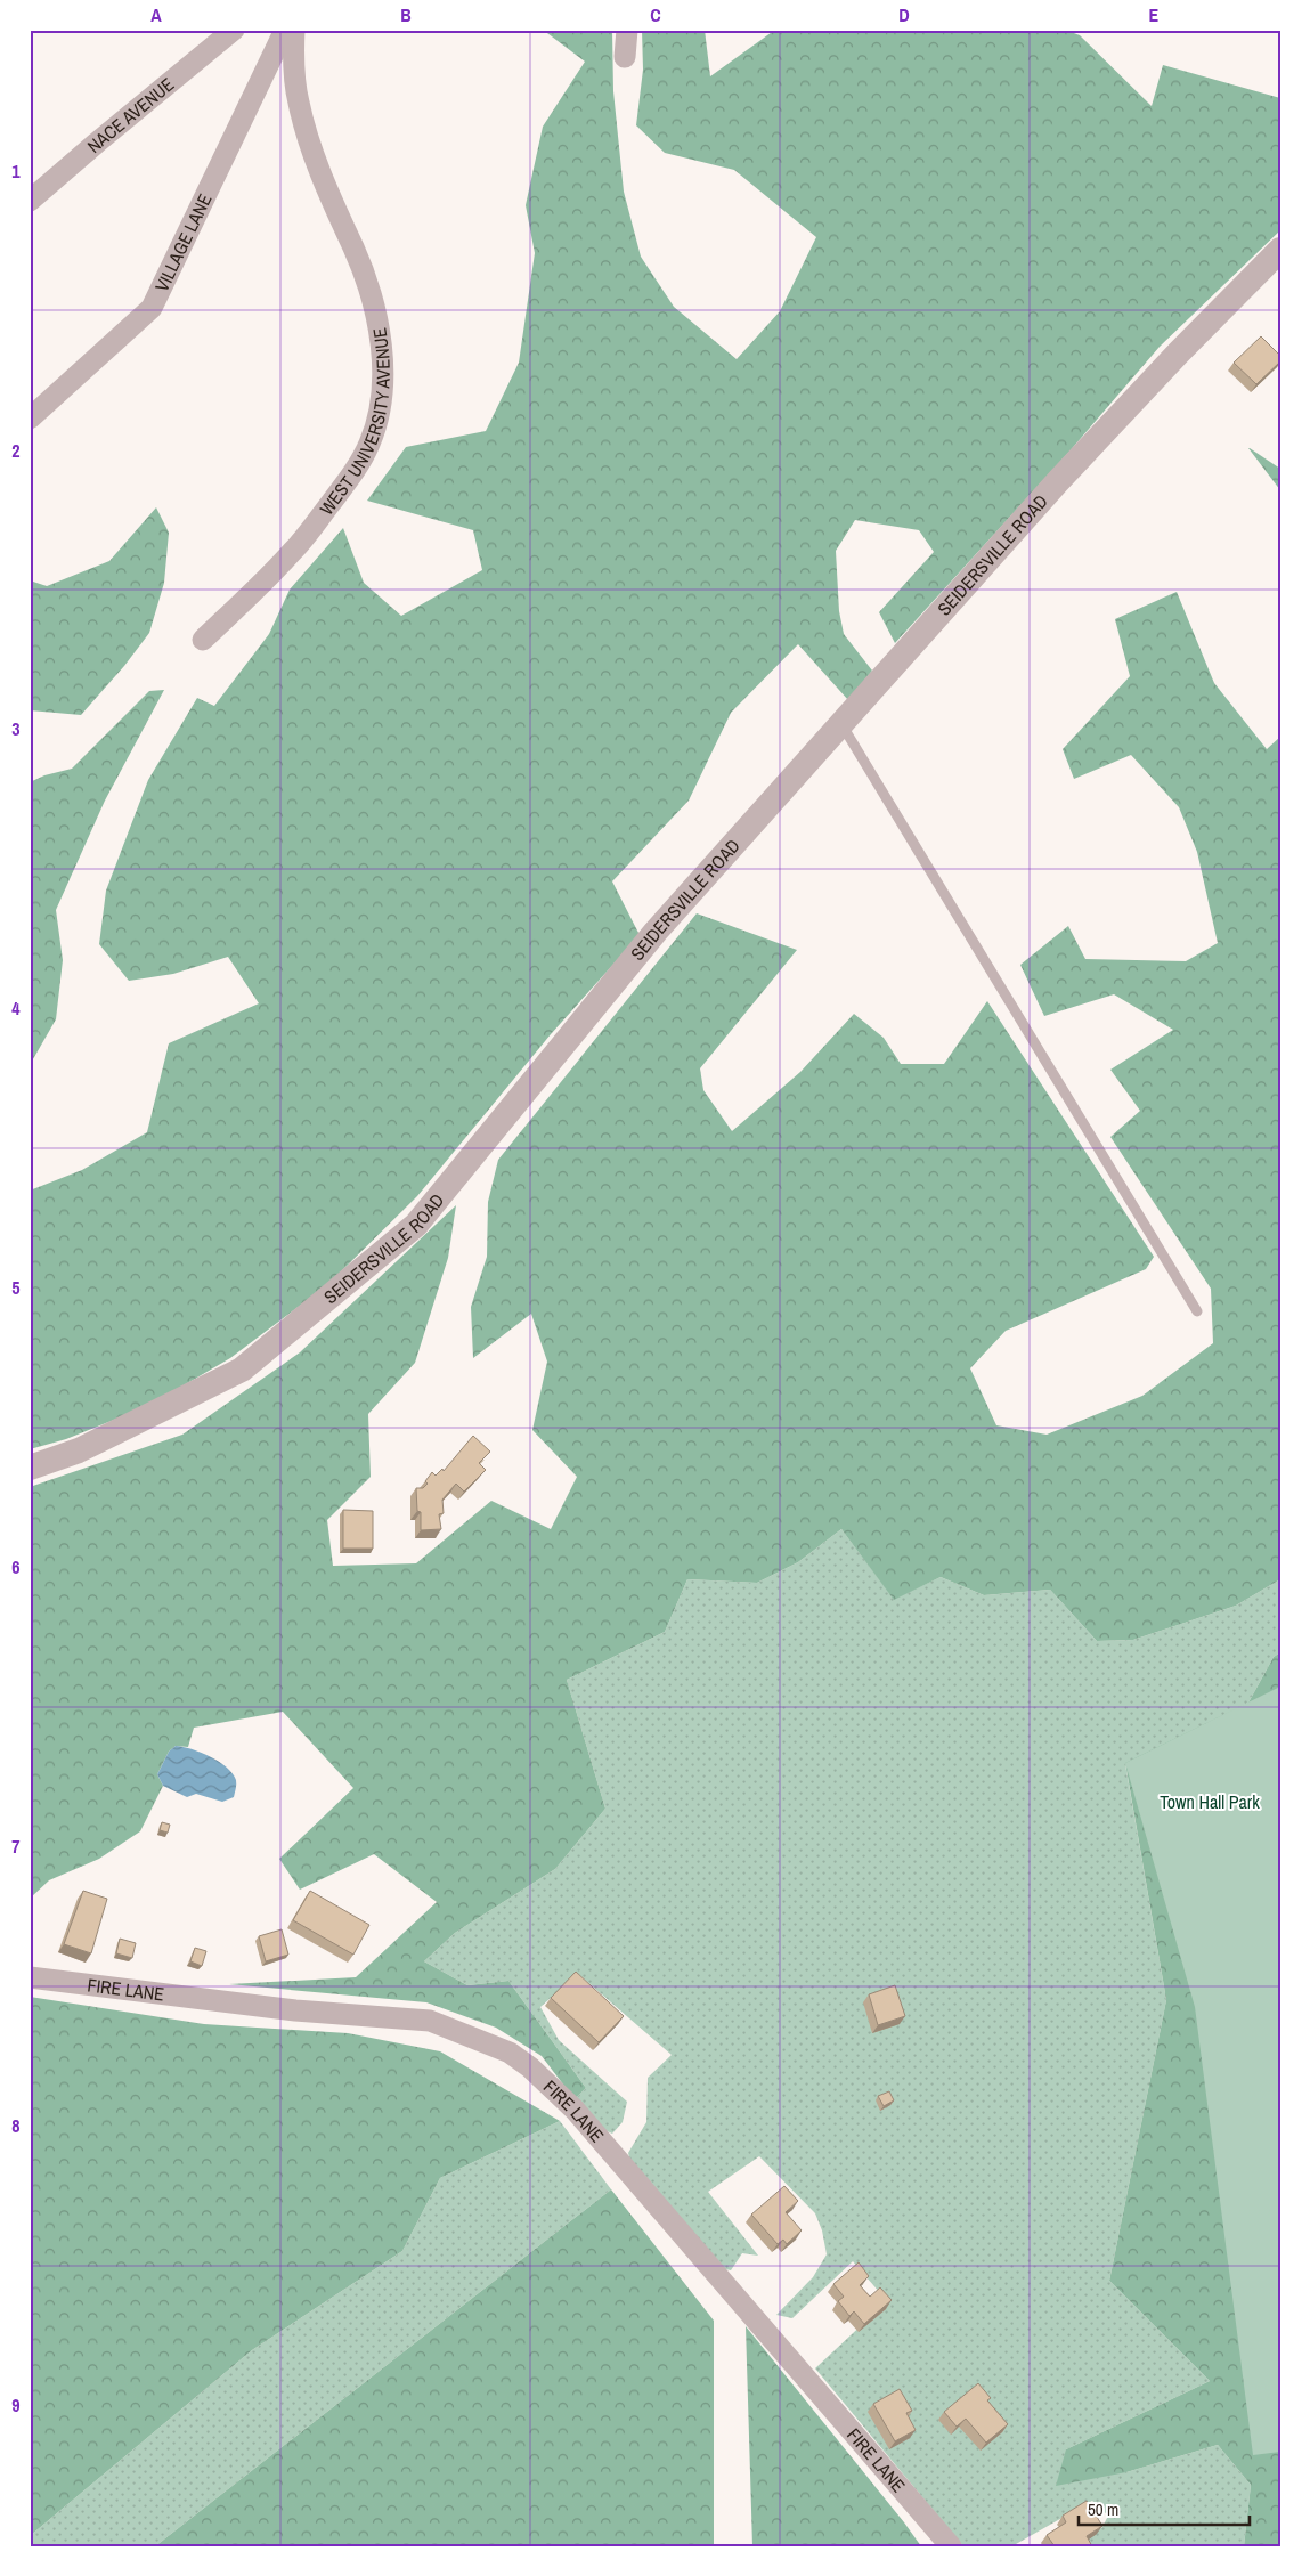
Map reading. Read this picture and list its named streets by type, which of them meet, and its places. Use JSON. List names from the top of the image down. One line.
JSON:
{"streets":{"street":["NACE AVENUE","VILLAGE LANE","WEST UNIVERSITY AVENUE","SEIDERSVILLE ROAD","FIRE LANE"]},"parks":["Town Hall Park"],"scale_bar":"50 m","grid":{"columns":["A","B","C","D","E"],"rows":["1","2","3","4","5","6","7","8","9"]}}
